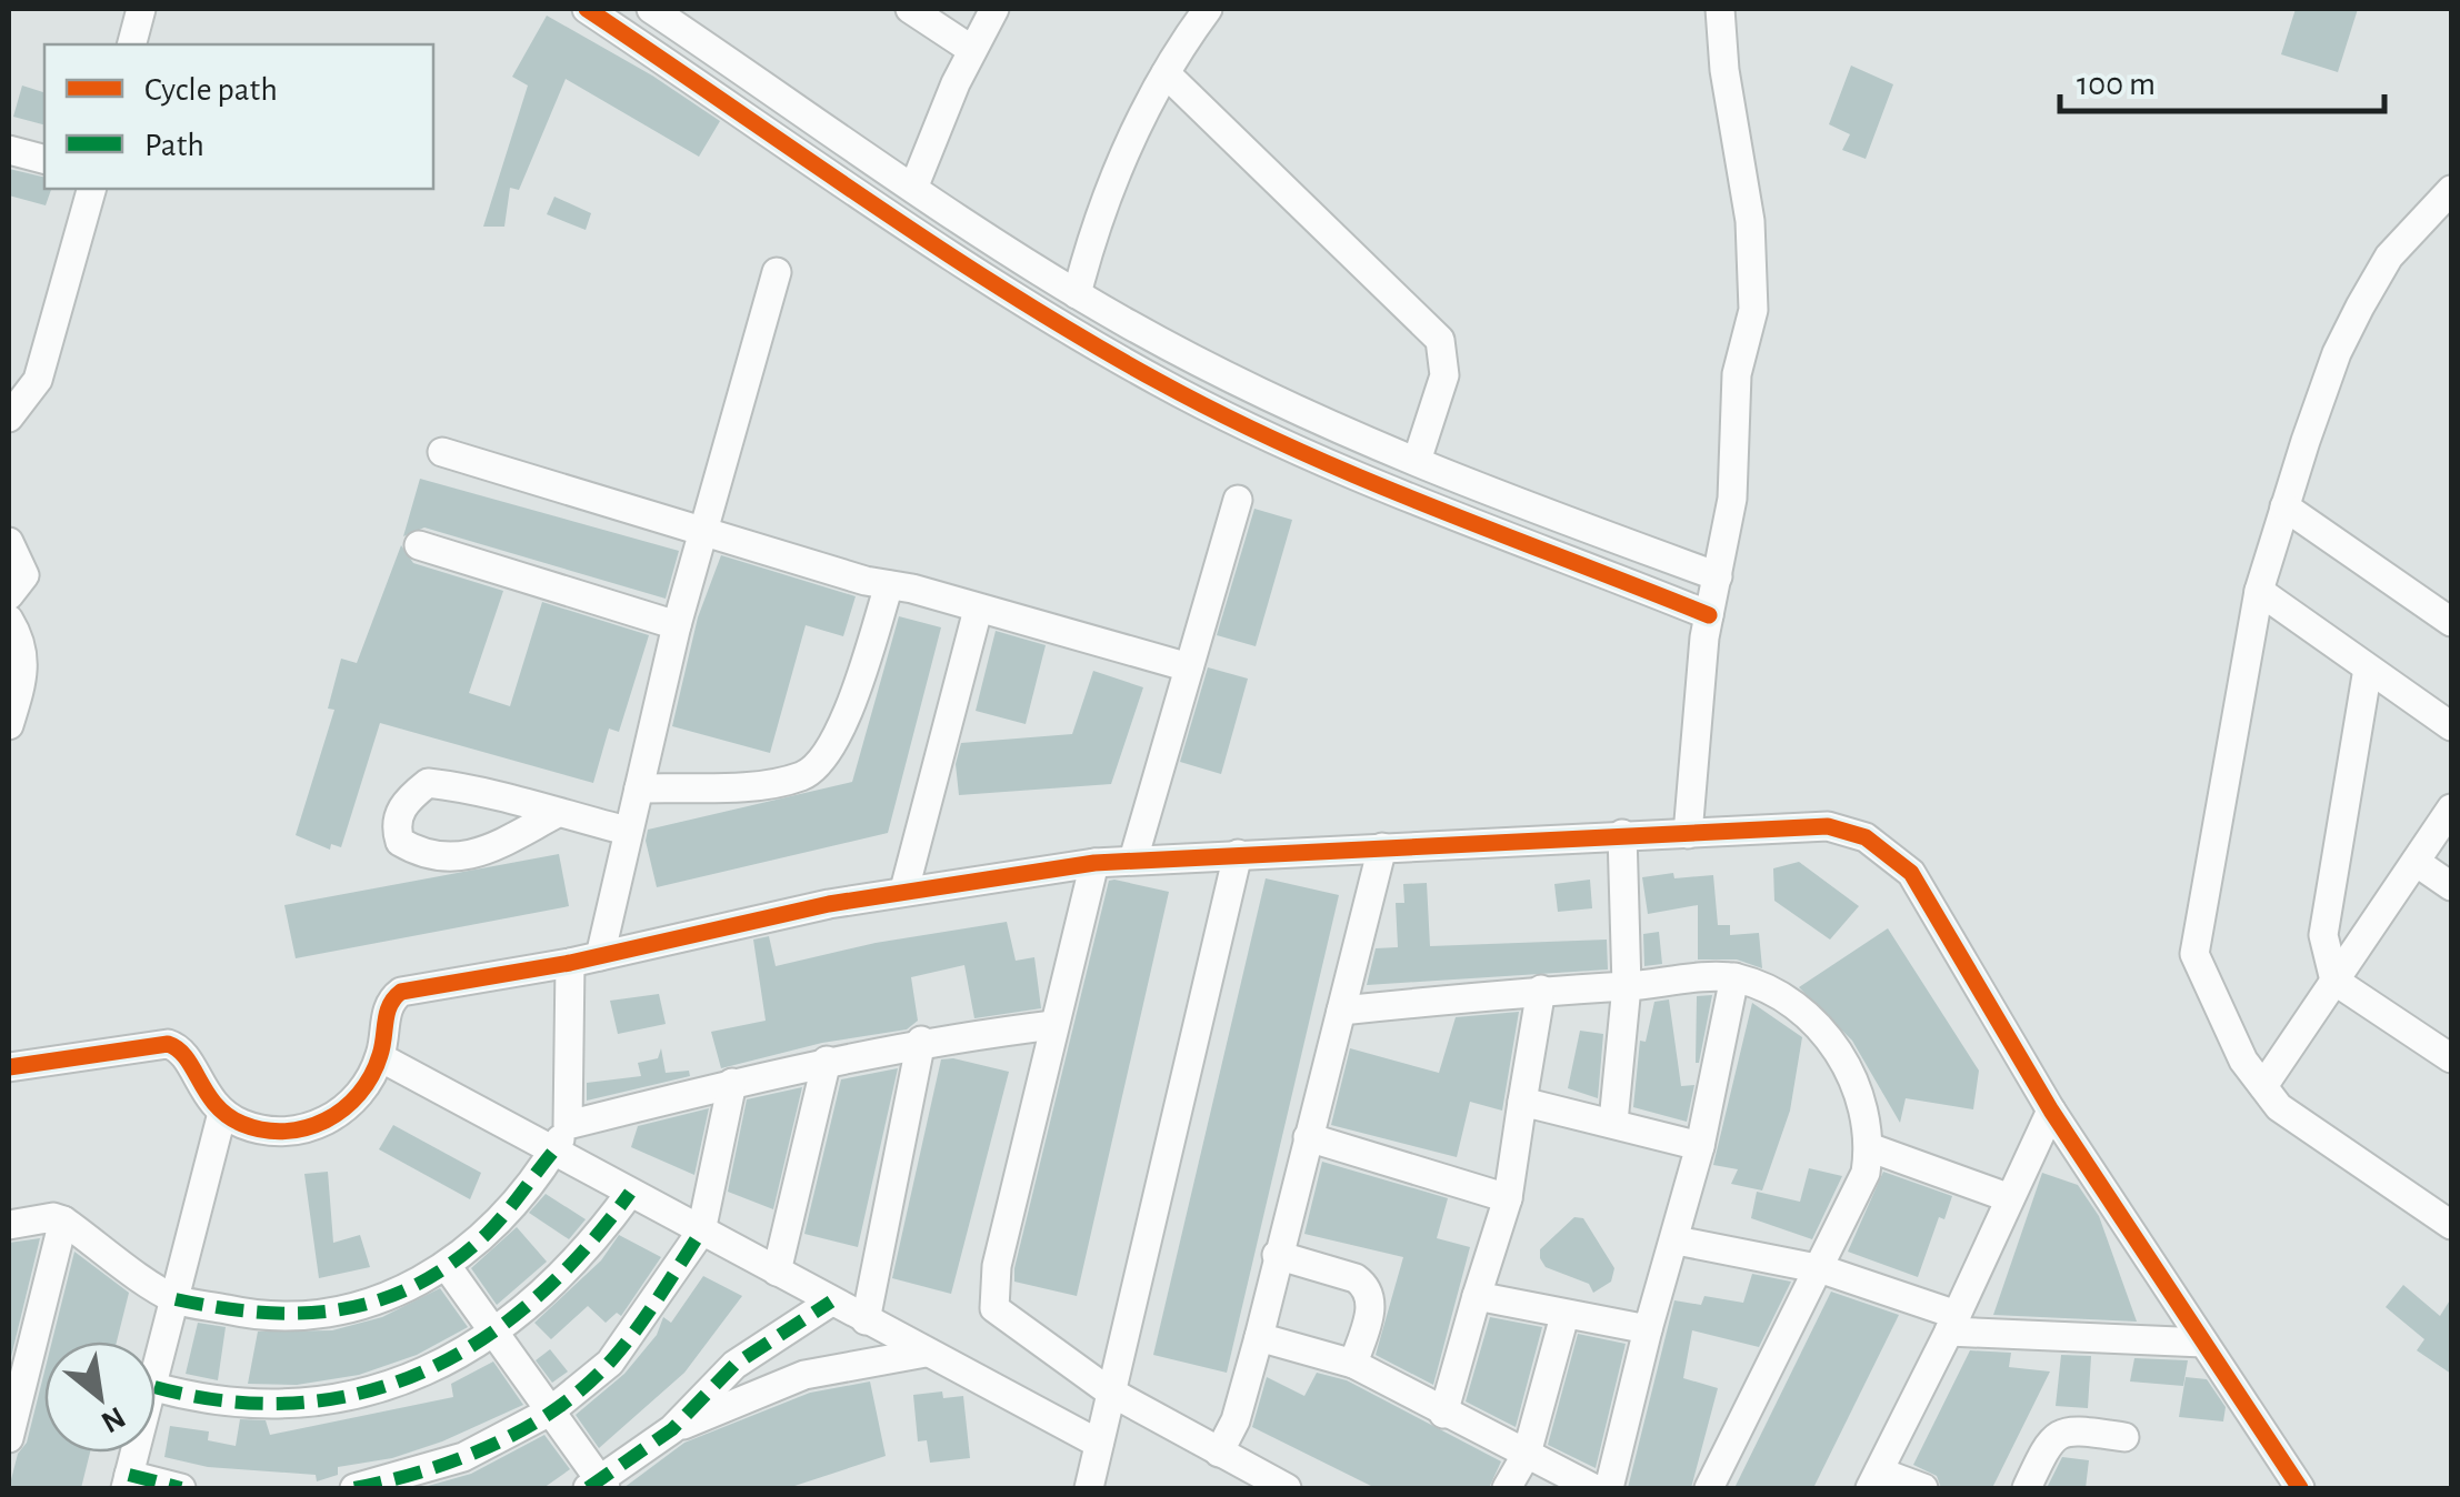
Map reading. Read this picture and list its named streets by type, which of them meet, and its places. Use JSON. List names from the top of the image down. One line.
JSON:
{"legend":["Cycle path","Path"],"scale_bar":"100 m","north":"bottom right"}
